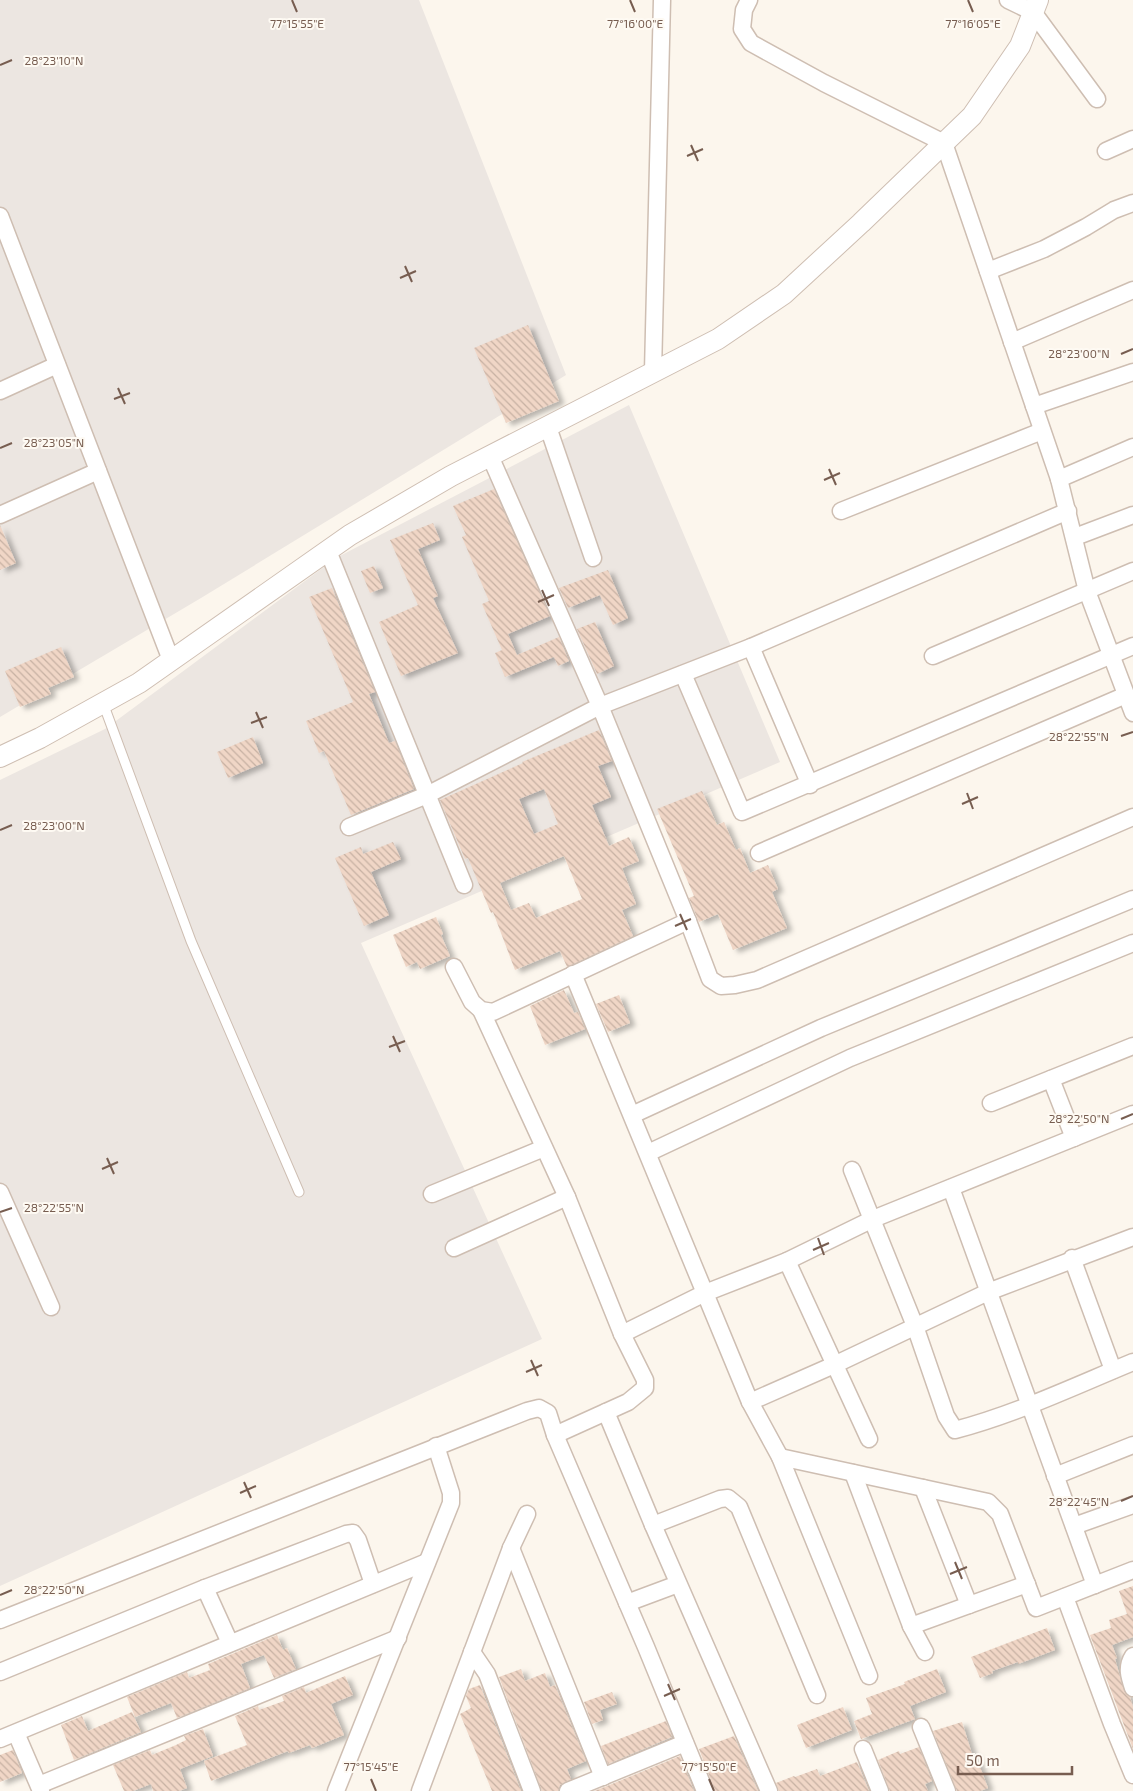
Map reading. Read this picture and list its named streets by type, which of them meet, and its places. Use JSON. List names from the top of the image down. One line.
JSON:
{"scale_bar":"50 m","coordinates":["77°15'55\"E","77°16'00\"E","77°16'05\"E","28°23'10\"N","28°23'00\"N","28°23'05\"N","28°22'55\"N","28°22'50\"N","28°22'45\"N","77°15'45\"E","77°15'50\"E"]}
